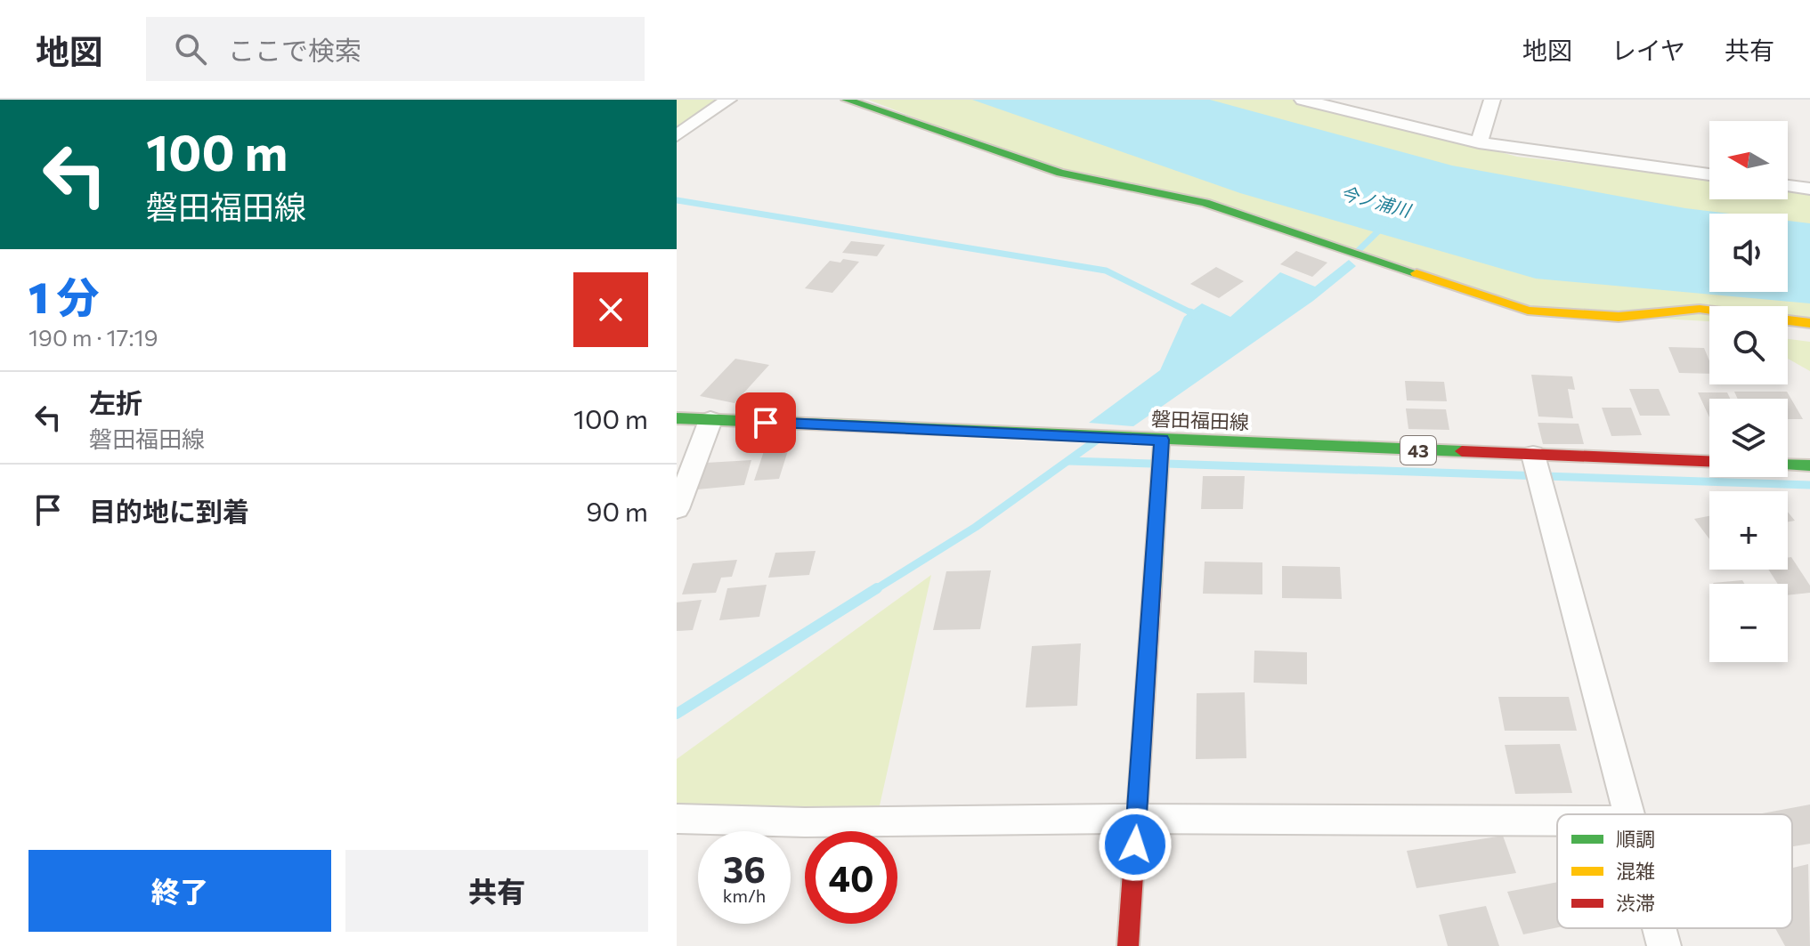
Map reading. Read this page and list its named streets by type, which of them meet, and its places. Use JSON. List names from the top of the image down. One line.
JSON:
{"streets":{"street":["磐田福田線","43"]},"water":["今ノ浦川"],"legend":["順調","混雑","渋滞"],"north":"left","page":{"header":"地図","search":"ここで検索","nav":["地図","レイヤ","共有"],"turn":["100 m","磐田福田線"],"map_buttons":["+","−"],"heading":["1 分","190 m · 17:19"],"list":[{"name":"左折","note":"磐田福田線","value":"100 m"},{"name":"目的地に到着","value":"90 m"}],"speed":"36 km/h","limit":"40","buttons":["終了","共有"]}}
